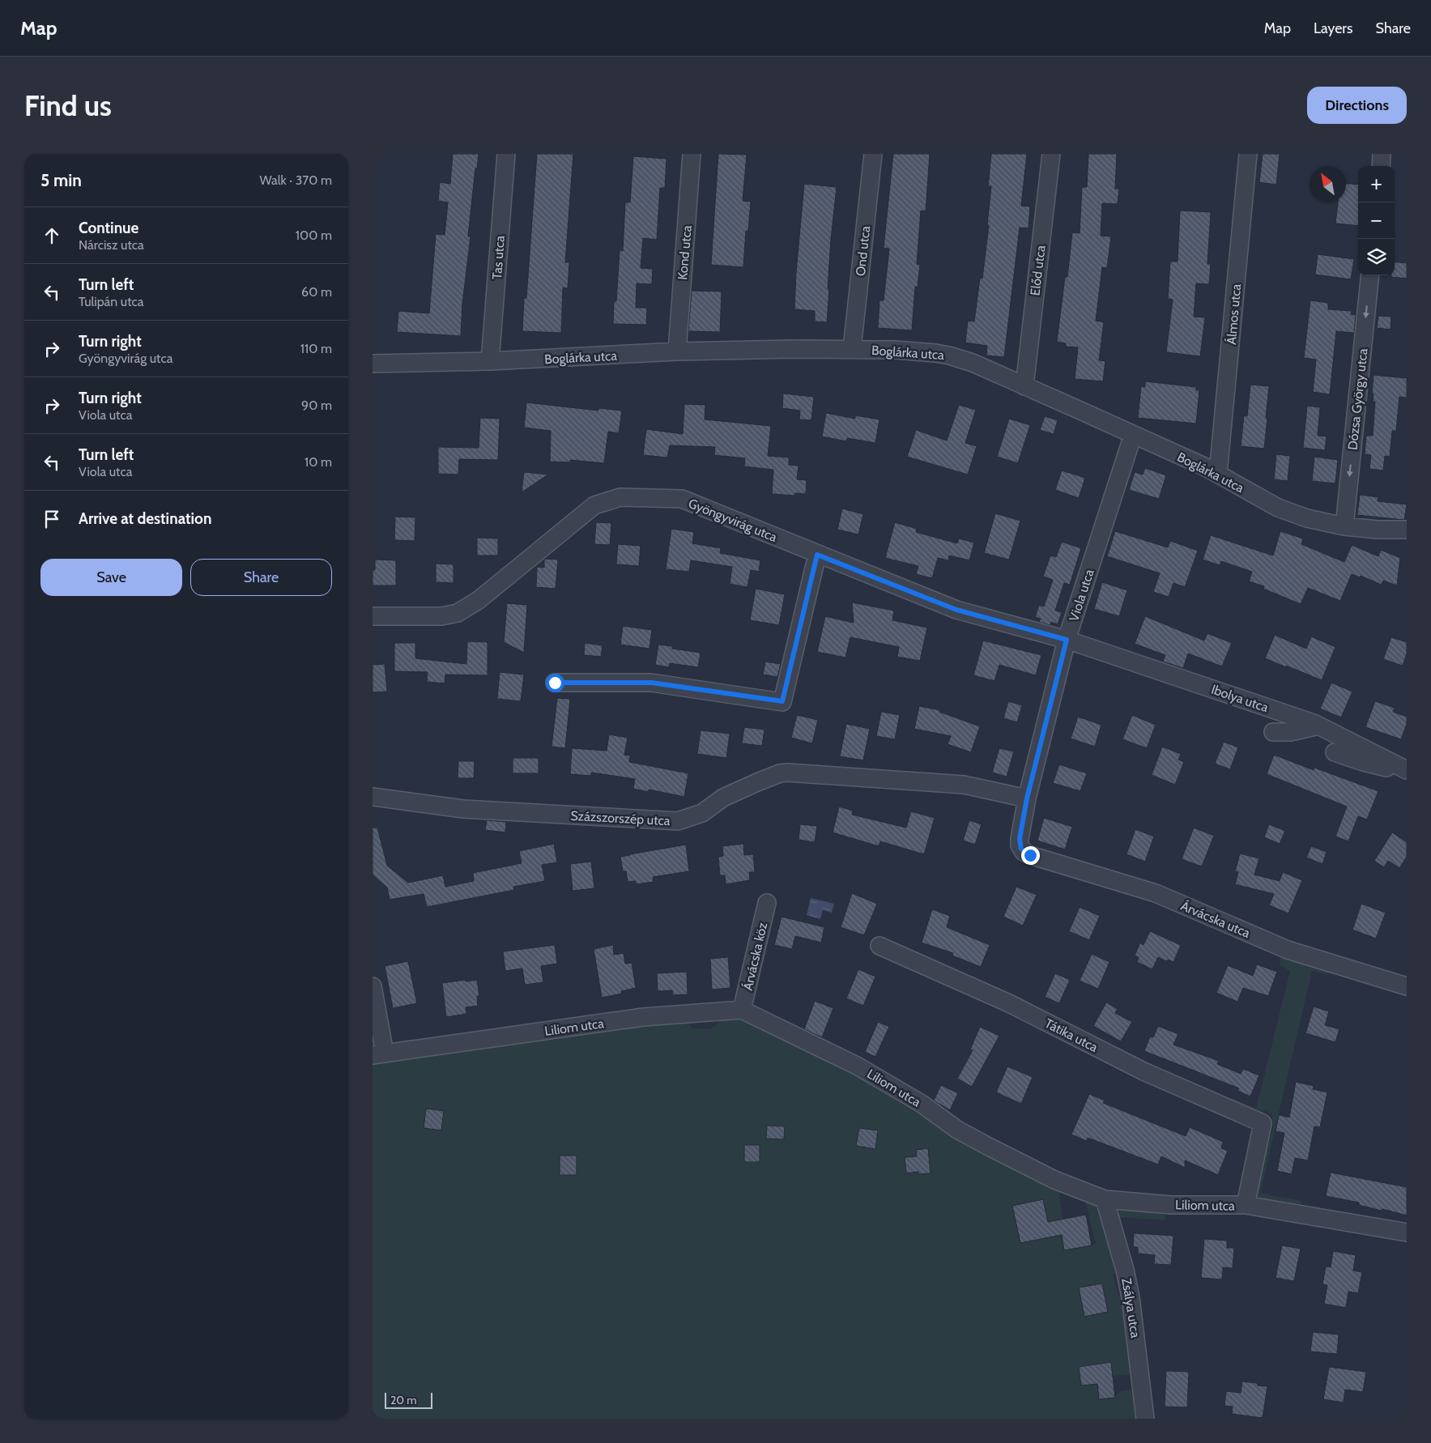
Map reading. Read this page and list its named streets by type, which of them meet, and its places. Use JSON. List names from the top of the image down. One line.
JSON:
{"streets":{"street":["Ond utca","Kond utca","Tas utca","Előd utca","Álmos utca","Boglárka utca","Dózsa György utca","Gyöngyvirág utca","Viola utca","Ibolya utca","Százszorszép utca","Árvácska utca","Árvácska köz","Liliom utca","Tátika utca","Zsálya utca"]},"crossings":[["Ond utca","Boglárka utca"],["Kond utca","Boglárka utca"],["Tas utca","Boglárka utca"],["Előd utca","Boglárka utca"],["Álmos utca","Boglárka utca"],["Boglárka utca","Dózsa György utca"],["Boglárka utca","Viola utca"],["Gyöngyvirág utca","Viola utca"],["Gyöngyvirág utca","Ibolya utca"],["Viola utca","Ibolya utca"],["Viola utca","Százszorszép utca"],["Viola utca","Árvácska utca"],["Árvácska köz","Liliom utca"],["Liliom utca","Tátika utca"],["Liliom utca","Zsálya utca"]],"one_way":["Dózsa György utca"],"scale_bar":"20 m","north":"top left","page":{"header":"Map","nav":["Map","Layers","Share"],"buttons":["Directions",["Save","Share"]],"title":"Find us","heading":["5 min","Walk · 370 m"],"map_buttons":["+","−"],"list":[["Continue","Nárcisz utca","100 m"],["Turn left","Tulipán utca","60 m"],["Turn right","Gyöngyvirág utca","110 m"],["Turn right","Viola utca","90 m"],["Turn left","Viola utca","10 m"],"Arrive at destination"],"scale":"20 m"}}
